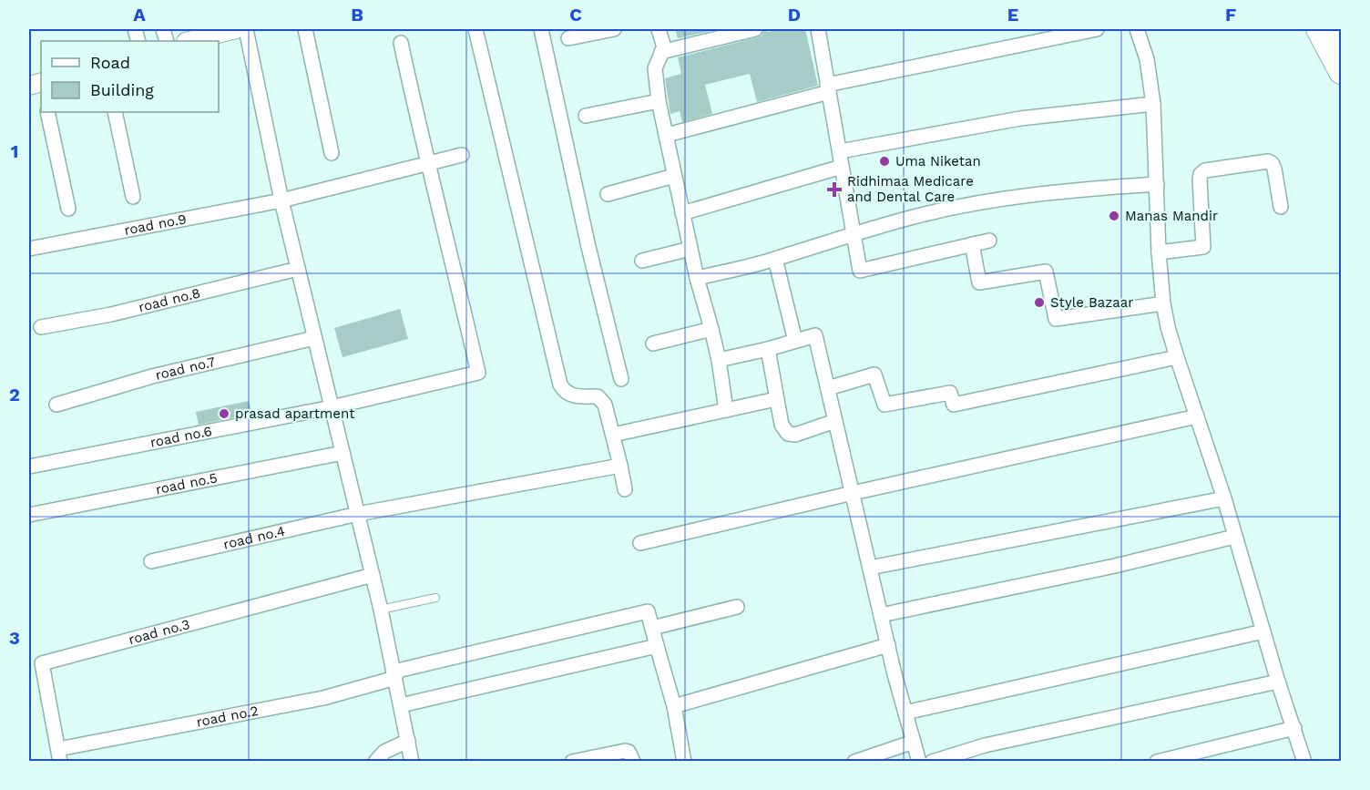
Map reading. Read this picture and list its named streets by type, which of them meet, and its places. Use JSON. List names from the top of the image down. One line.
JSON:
{"streets":{"street":["road no.9","road no.8","road no.7","road no.6","road no.5","road no.4","road no.3","road no.2"]},"crossings":[["road no.9","road no.6"],["road no.3","road no.2"]],"places":{"other":["Uma Niketan","Manas Mandir","Style Bazaar","prasad apartment"],"health":["Ridhimaa Medicare and Dental Care"]},"legend":["Road","Building"],"grid":{"columns":["A","B","C","D","E","F"],"rows":["1","2","3"]}}
